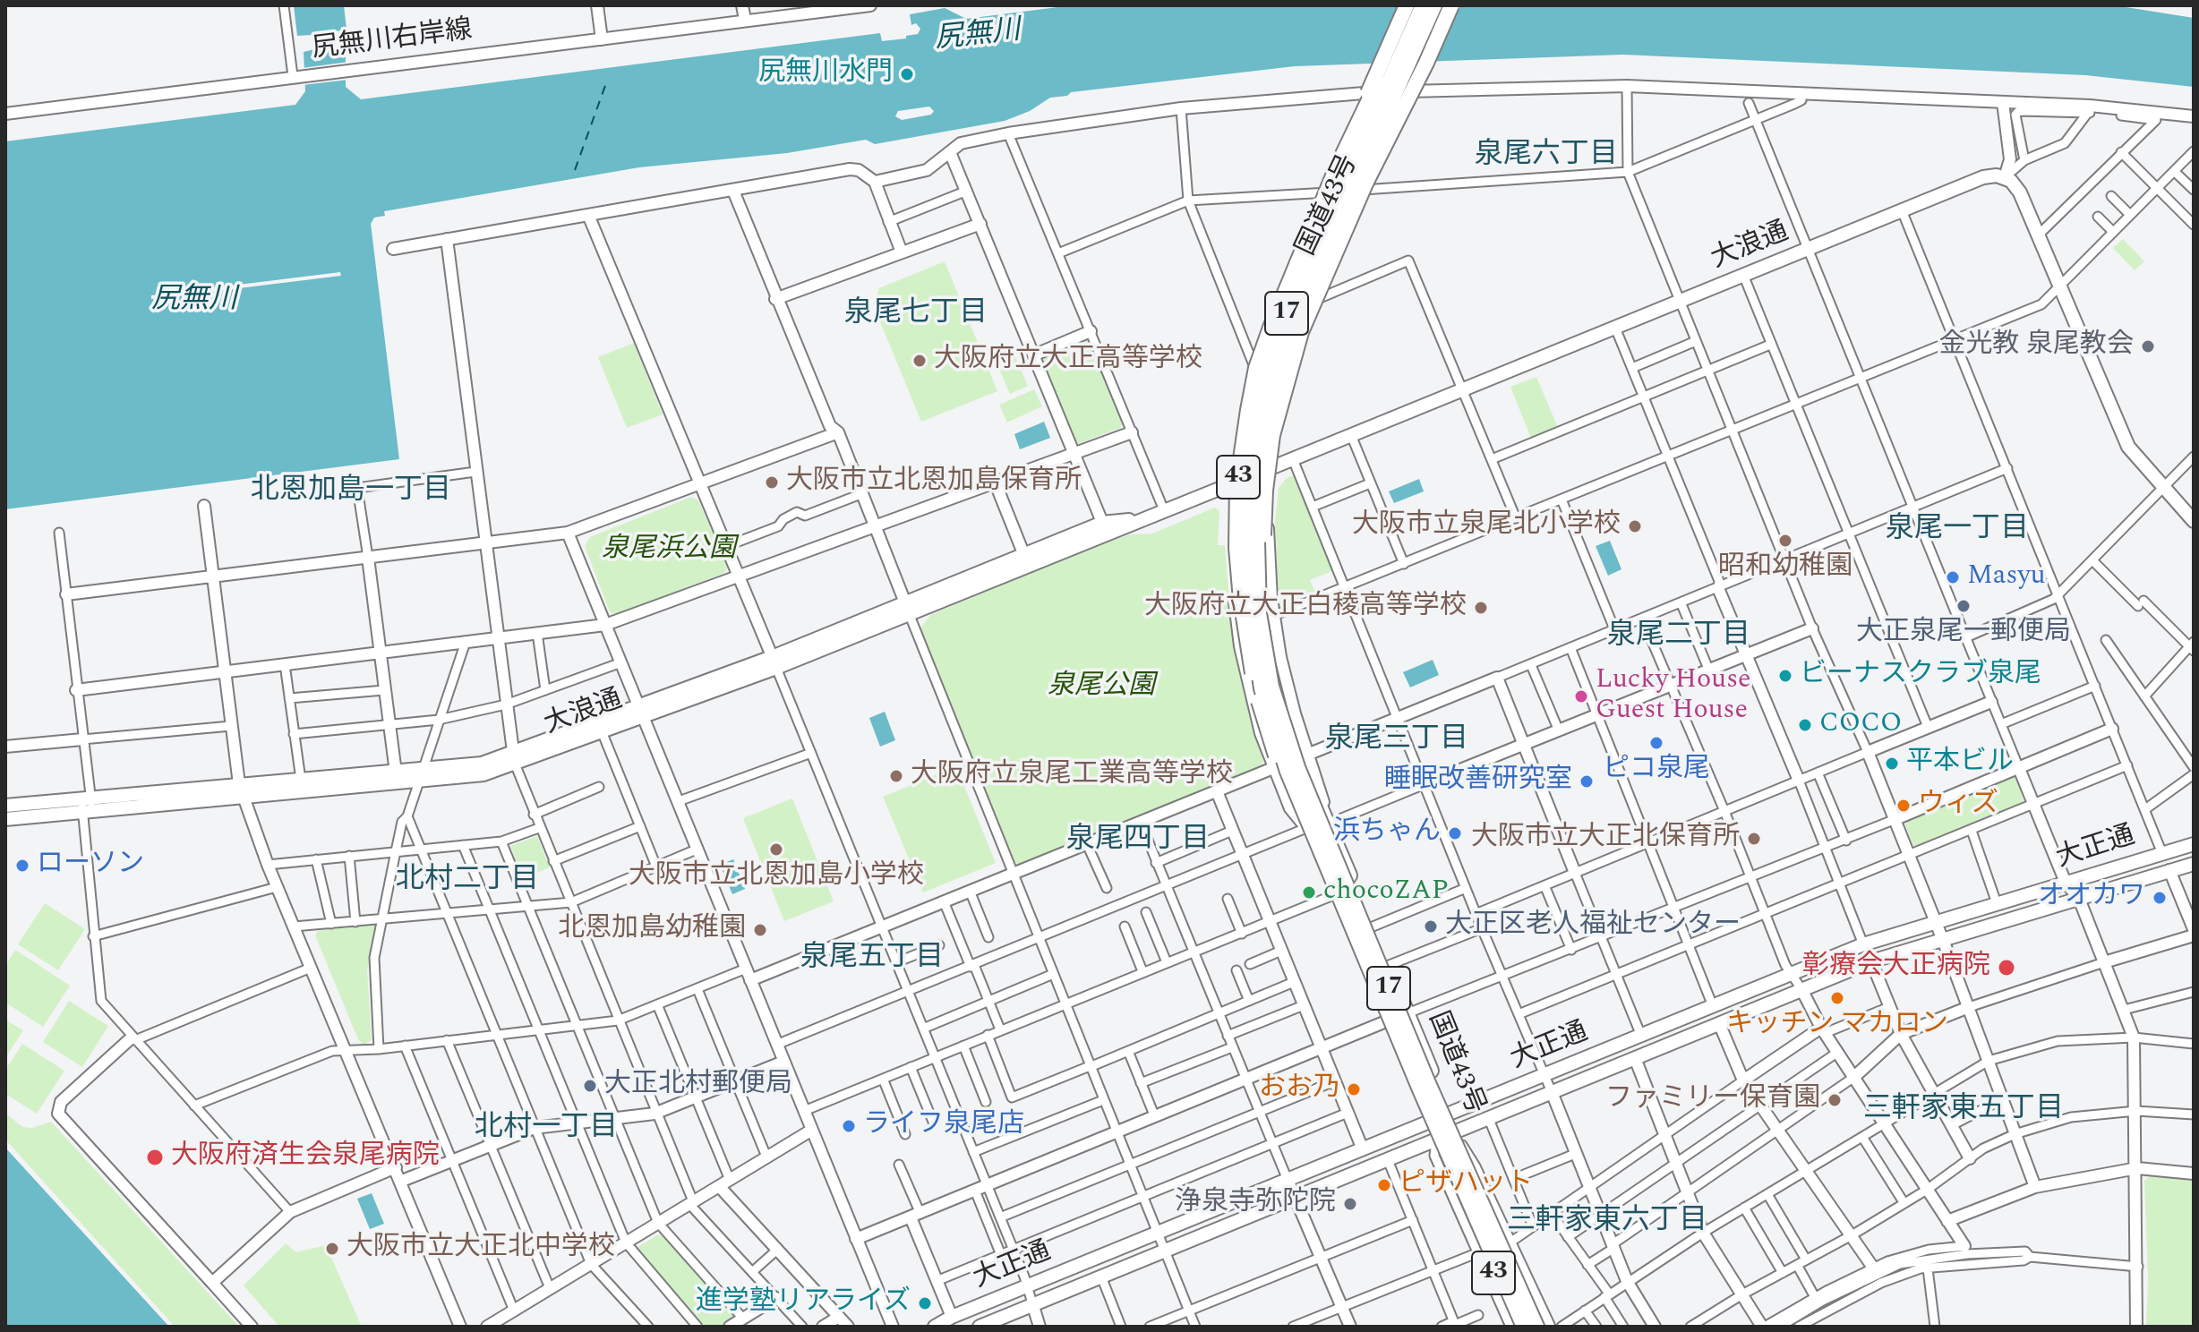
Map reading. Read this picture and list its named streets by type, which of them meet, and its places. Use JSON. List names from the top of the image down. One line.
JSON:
{"streets":{"highway":["国道43号","17","43"],"main road":["大浪通","大正通"],"street":["尻無川右岸線"]},"crossings":[["国道43号","17"],["国道43号","大正通"]],"districts":["泉尾六丁目","泉尾七丁目","北恩加島一丁目","泉尾一丁目","泉尾二丁目","泉尾三丁目","泉尾四丁目","北村二丁目","泉尾五丁目","三軒家東五丁目","北村一丁目","三軒家東六丁目"],"water":["尻無川"],"parks":["泉尾浜公園","泉尾公園"],"places":["尻無川水門","金光教 泉尾教会","大阪府立大正高等学校","大阪市立北恩加島保育所","大阪市立泉尾北小学校","昭和幼稚園","Masyu","大正泉尾一郵便局","大阪府立大正白稜高等学校","ビーナスクラブ泉尾","Lucky House Guest House","COCO","ピコ泉尾","平本ビル","大阪府立泉尾工業高等学校","睡眠改善研究室","ウィズ","浜ちゃん","大阪市立大正北保育所","大阪市立北恩加島小学校","ローソン","chocoZAP","オオカワ","大正区老人福祉センター","北恩加島幼稚園","彰療会大正病院","キッチン マカロン","大正北村郵便局","おお乃","ファミリー保育園","ライフ泉尾店","大阪府済生会泉尾病院","ピザハット","浄泉寺弥陀院","大阪市立大正北中学校","進学塾リアライズ"]}
